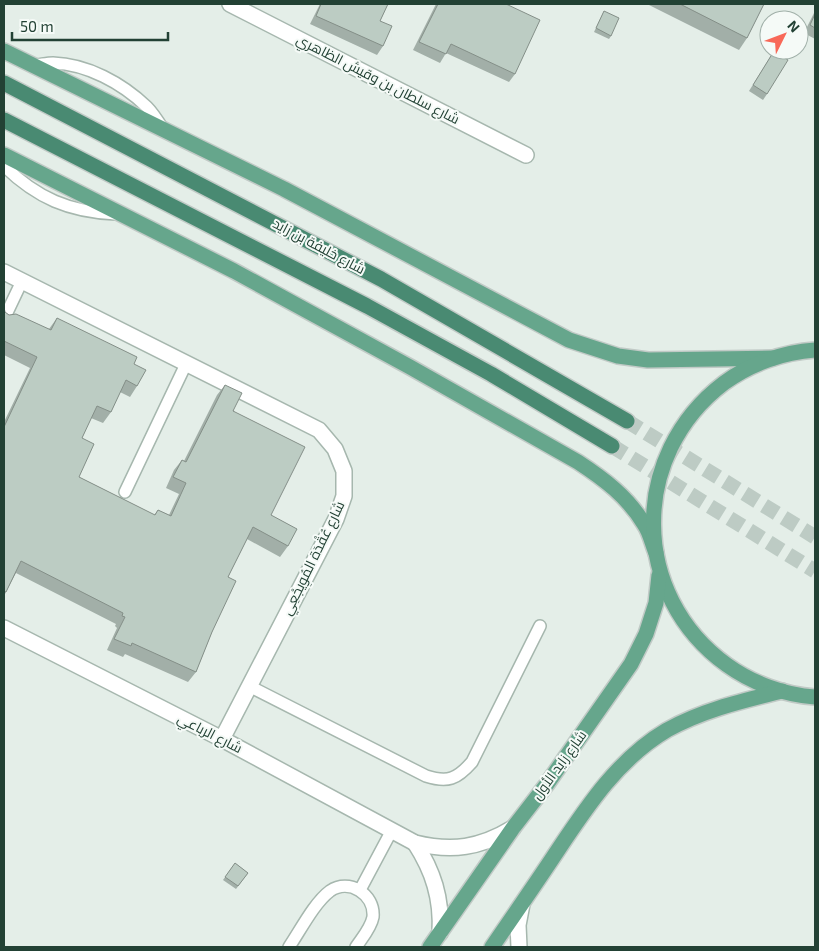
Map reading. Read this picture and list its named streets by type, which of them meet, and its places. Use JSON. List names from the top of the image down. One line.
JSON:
{"streets":{"highway":["شارع خليفة بن زايد"],"main road":["شارع زايد الأول"],"street":["شارع سلطان بن وقيش الظاهري","شارع عُقْدَة المُوِيجْعِي","شارع الرباعي"]},"crossings":[["شارع عُقْدَة المُوِيجْعِي","شارع الرباعي"],["شارع الرباعي","شارع زايد الأول"]],"scale_bar":"50 m","north":"top right"}
